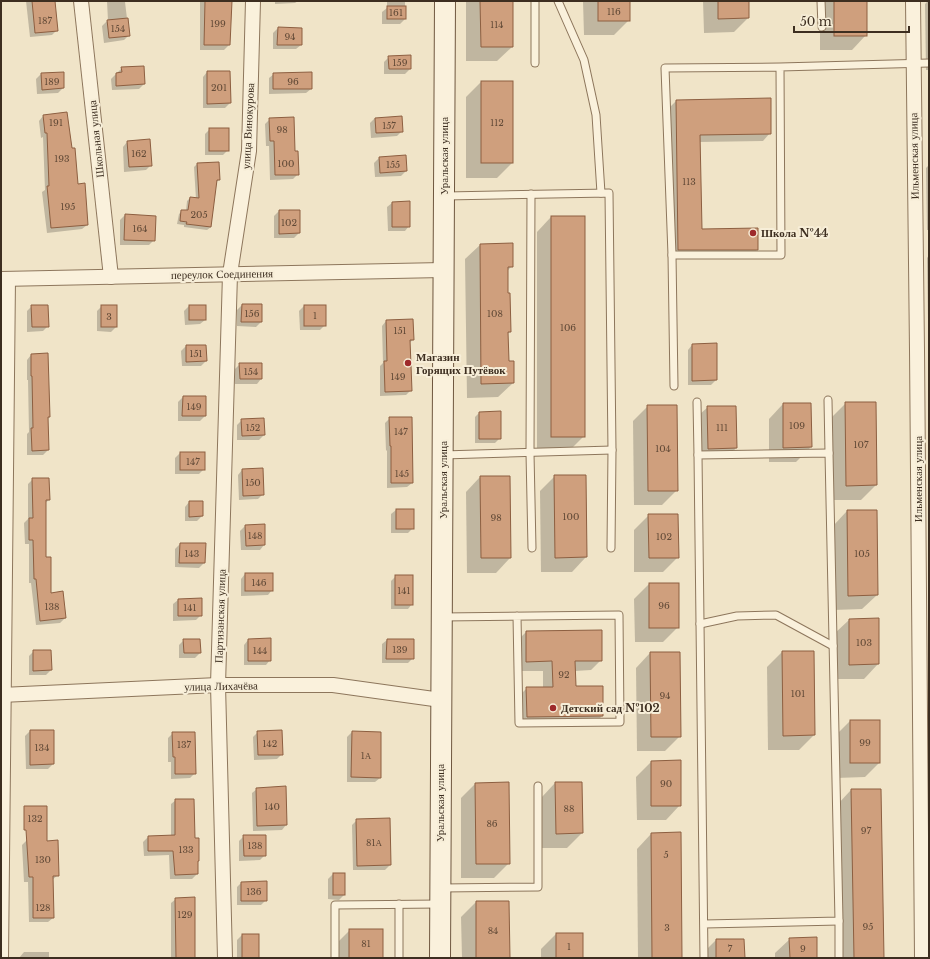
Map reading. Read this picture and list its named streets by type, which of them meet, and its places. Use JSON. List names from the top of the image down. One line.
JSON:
{"streets":{"street":["улица Винокурова","Школьная улица","Уральская улица","Ильменская улица","переулок Соединения","Партизанская улица","улица Лихачёва"]},"crossings":[["улица Винокурова","переулок Соединения"],["улица Винокурова","Партизанская улица"],["Школьная улица","переулок Соединения"],["Уральская улица","переулок Соединения"],["Уральская улица","улица Лихачёва"],["переулок Соединения","Партизанская улица"],["Партизанская улица","улица Лихачёва"]],"places":["Школа №44","Магазин Горящих Путёвок","Детский сад №102"],"house_numbers":["116","161","187","199","114","154","94","159","189","96","201","191","112","157","98","162","193","100","155","113","195","205","102","164","156","108","1","3","106","151","151","154","149","149","109","152","111","147","107","104","147","145","150","100","98","148","102","143","105","146","141","96","138","141","103","139","144","92","101","94","99","142","137","134","1А","90","140","88","132","86","97","81А","138","133","5","130","136","128","129","95","3","84","81","1","7","9"],"scale_bar":"50 m"}
